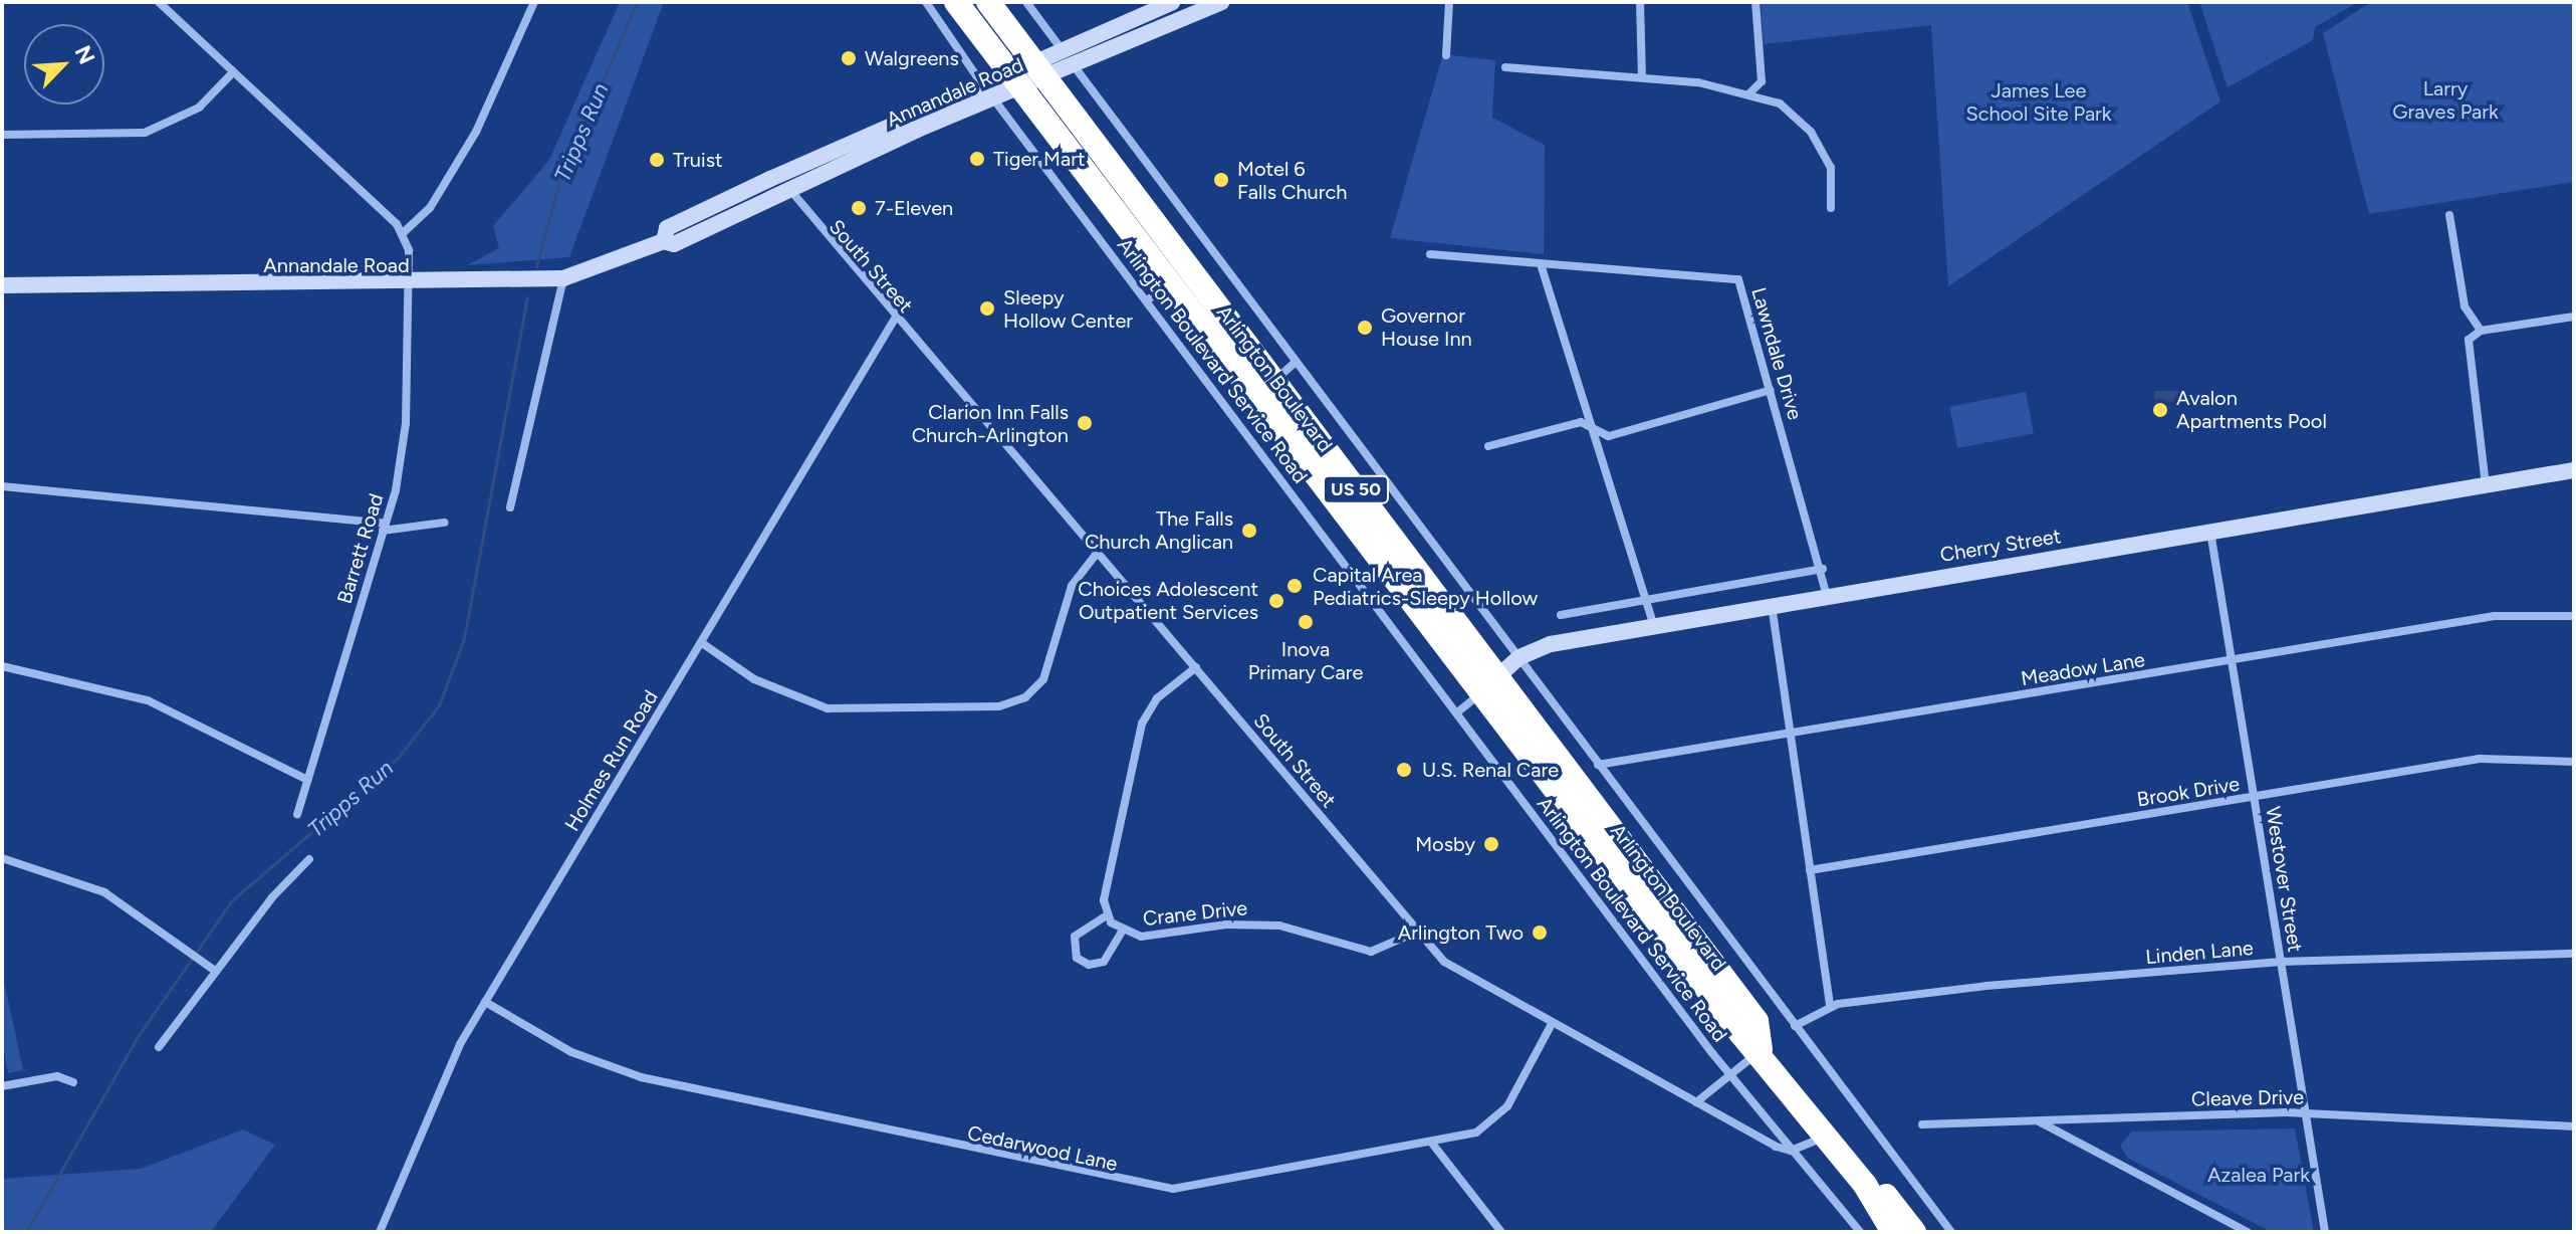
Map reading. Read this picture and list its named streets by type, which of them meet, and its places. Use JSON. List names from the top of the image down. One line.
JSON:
{"streets":{"highway":["Arlington Boulevard","US 50"],"main road":["Annandale Road","Cherry Street"],"street":["South Street","Lawndale Drive","Arlington Boulevard Service Road","Barrett Road","Meadow Lane","Holmes Run Road","Brook Drive","Westover Street","Crane Drive","Linden Lane","Cleave Drive","Cedarwood Lane"]},"crossings":[["Annandale Road","South Street"],["Annandale Road","Arlington Boulevard Service Road"],["Annandale Road","Arlington Boulevard"],["Annandale Road","Barrett Road"],["South Street","Arlington Boulevard Service Road"],["South Street","Holmes Run Road"],["South Street","Crane Drive"],["South Street","Cedarwood Lane"],["Lawndale Drive","Cherry Street"],["Arlington Boulevard Service Road","Cherry Street"],["Arlington Boulevard","Cherry Street"],["Cherry Street","Westover Street"],["Meadow Lane","Westover Street"],["Holmes Run Road","Cedarwood Lane"],["Brook Drive","Westover Street"],["Westover Street","Linden Lane"],["Westover Street","Cleave Drive"]],"water":["Tripps Run"],"parks":["Larry Graves Park","James Lee School Site Park","Azalea Park"],"places":["Walgreens","Tiger Mart","Truist","Motel 6 Falls Church","7-Eleven","Sleepy Hollow Center","Governor House Inn","Avalon Apartments Pool","Clarion Inn Falls Church-Arlington","The Falls Church Anglican","Capital Area Pediatrics-Sleepy Hollow","Choices Adolescent Outpatient Services","Inova Primary Care","U.S. Renal Care","Mosby","Arlington Two"],"north":"top right"}
